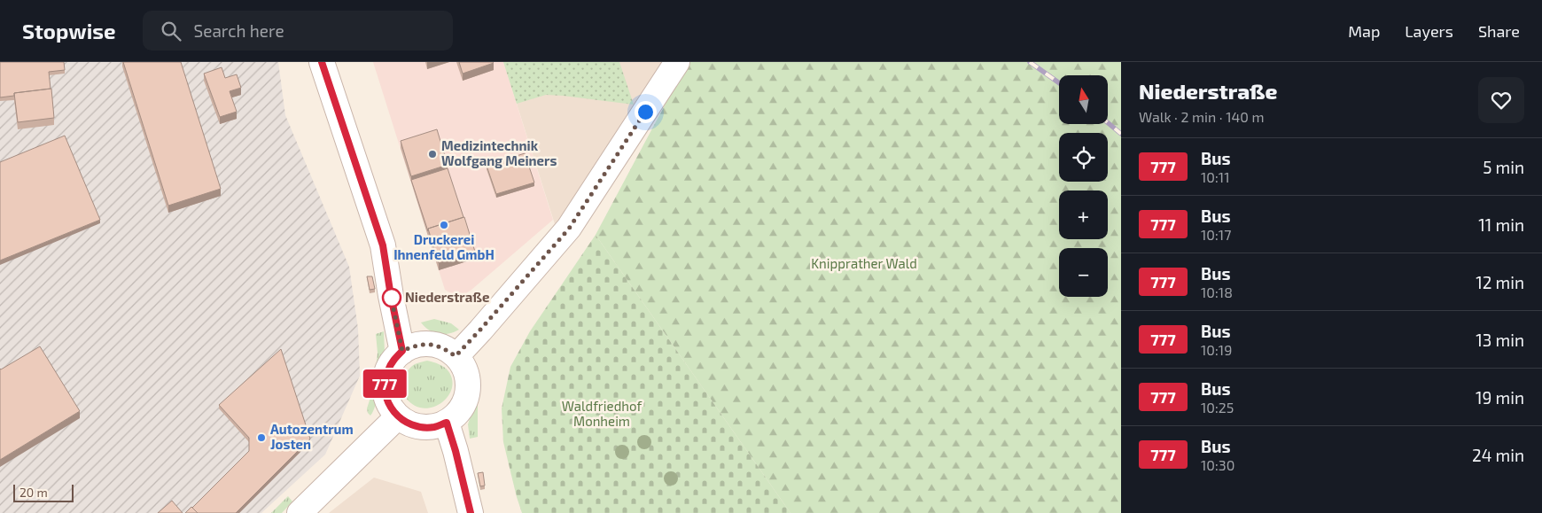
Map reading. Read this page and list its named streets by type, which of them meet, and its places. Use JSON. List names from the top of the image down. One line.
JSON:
{"parks":["Knipprather Wald","Waldfriedhof Monheim"],"places":["Medizintechnik Wolfgang Meiners","Druckerei Ihnenfeld GmbH","Niederstraße","Autozentrum Josten"],"lines":["bus line 777"],"scale_bar":"20 m","north":"top","page":{"header":"Stopwise","search":"Search here","nav":["Map","Layers","Share"],"on_map":"777","heading":["Niederstraße","Walk · 2 min · 140 m"],"map_buttons":["+","−"],"list":[{"mark":"777","name":"Bus","note":"10:11","value":"5 min"},{"mark":"777","name":"Bus","note":"10:17","value":"11 min"},{"mark":"777","name":"Bus","note":"10:18","value":"12 min"},{"mark":"777","name":"Bus","note":"10:19","value":"13 min"},{"mark":"777","name":"Bus","note":"10:25","value":"19 min"},{"mark":"777","name":"Bus","note":"10:30","value":"24 min"}],"scale":"20 m"}}
